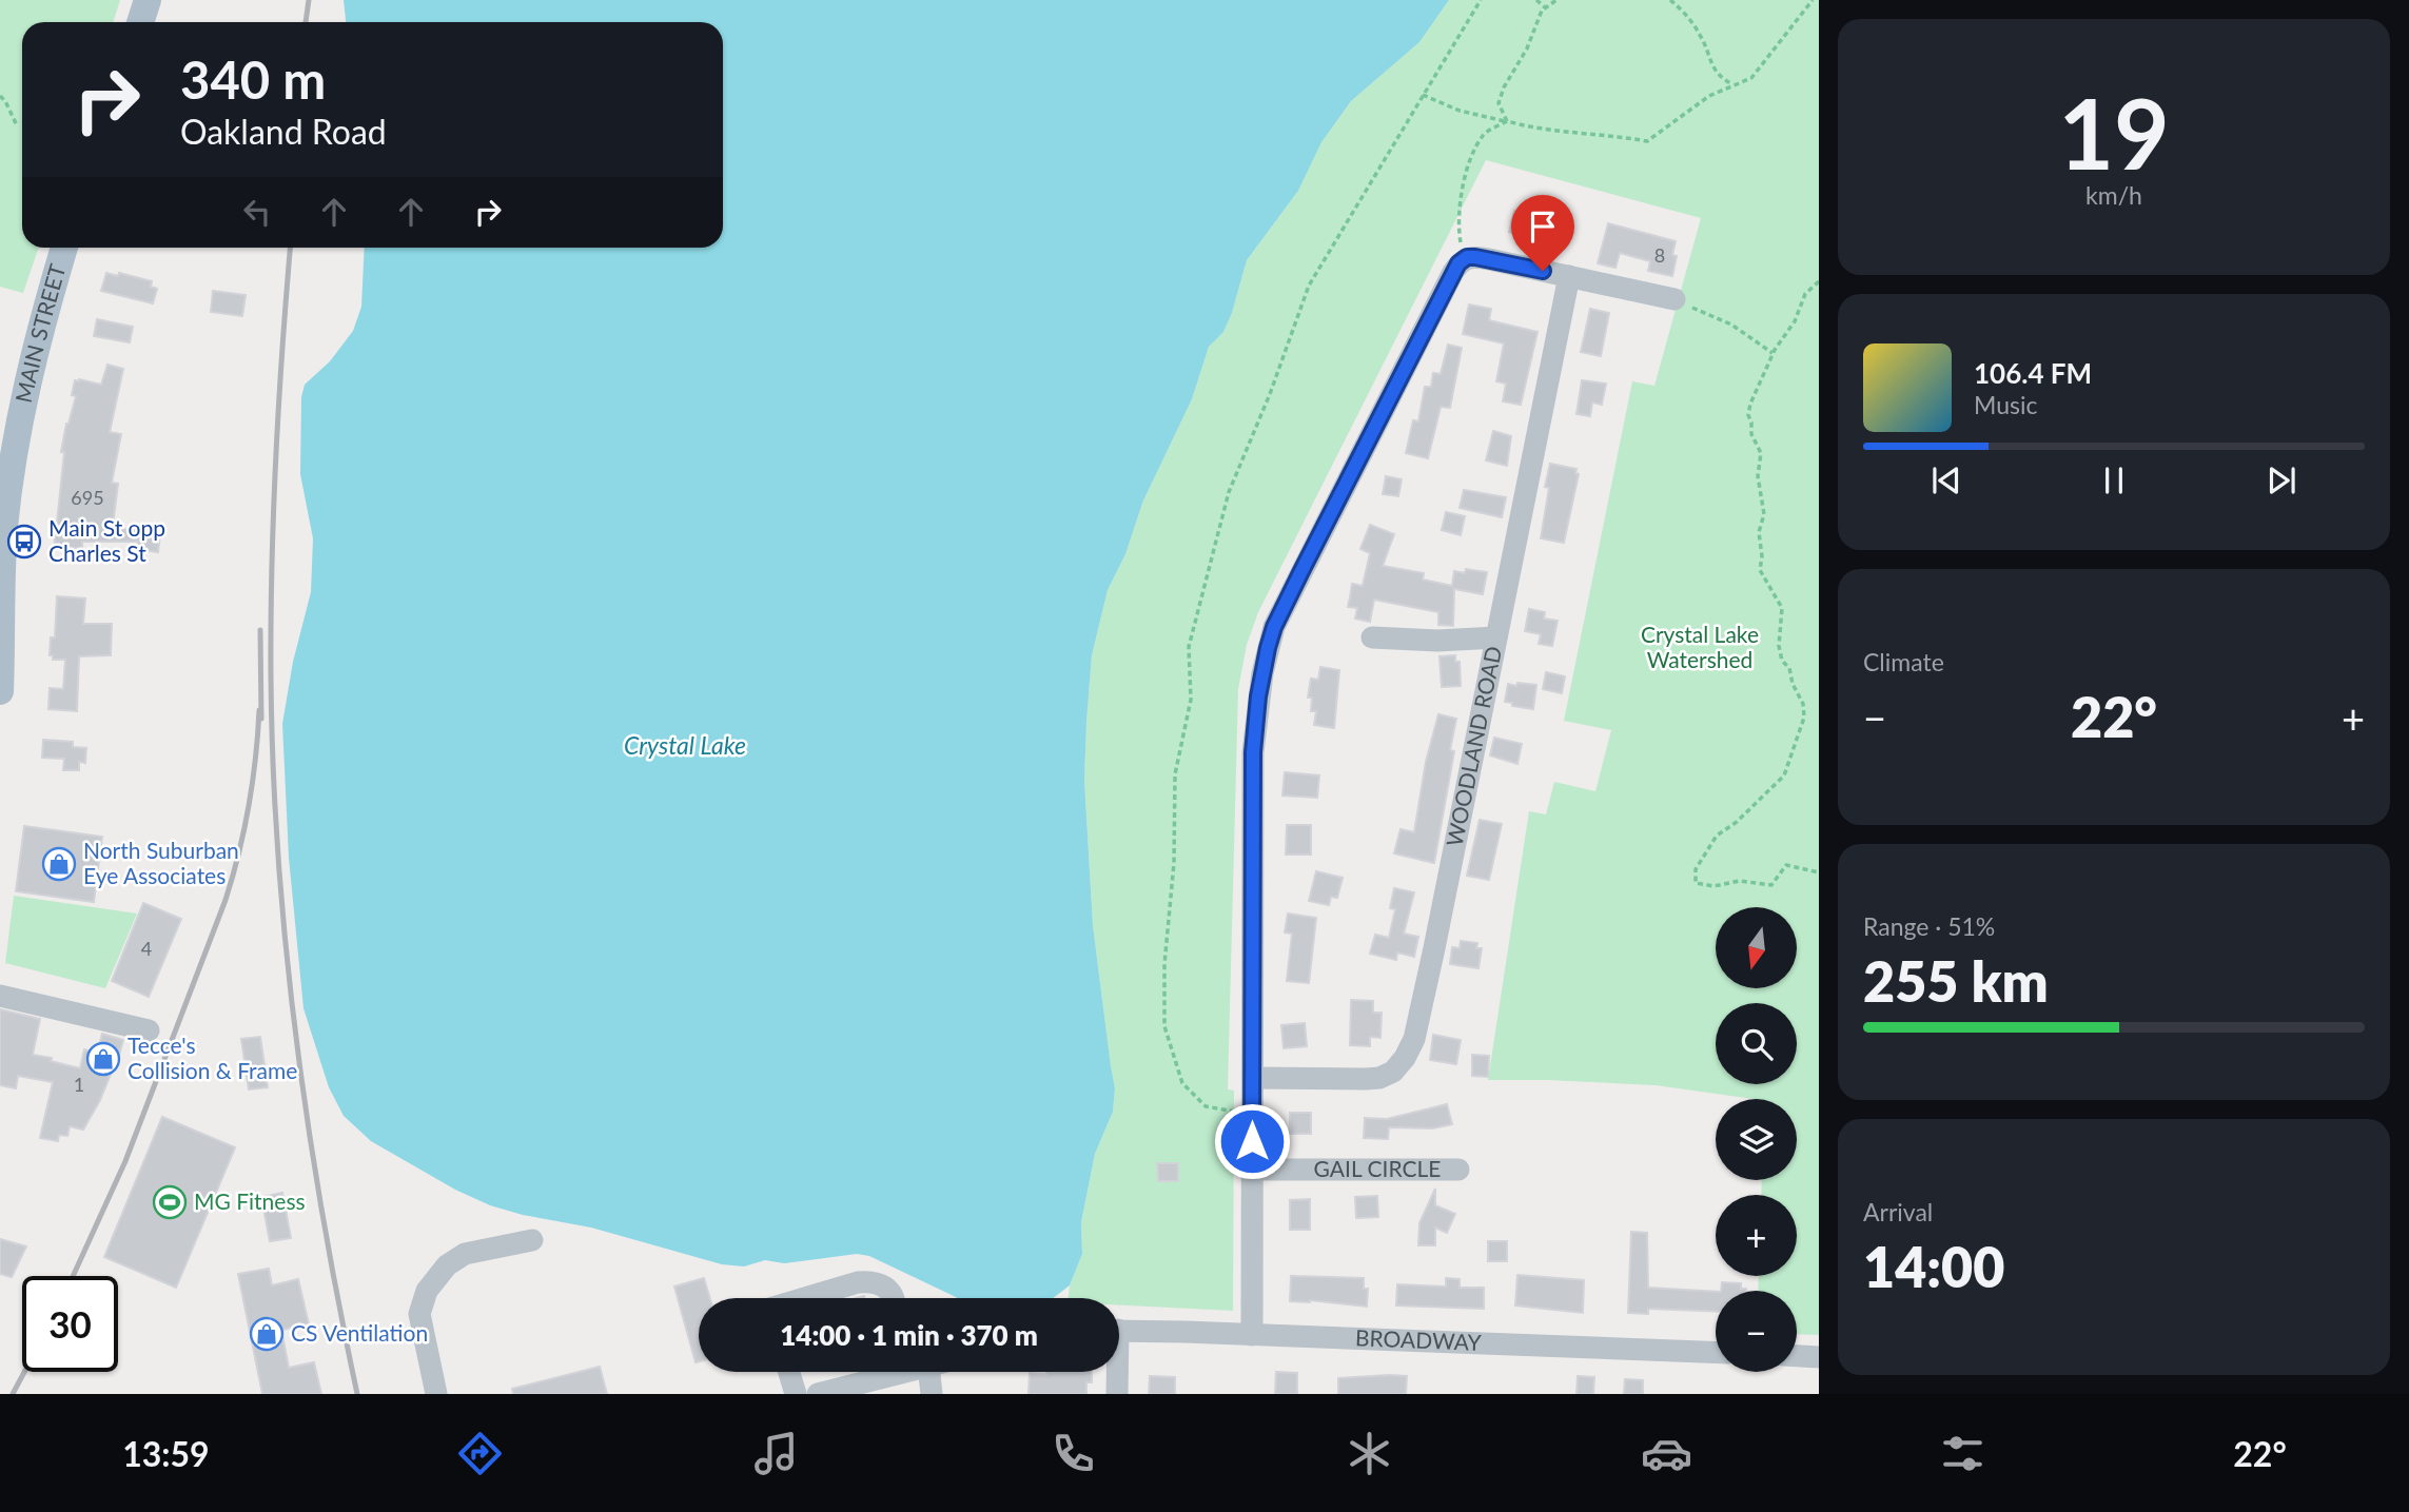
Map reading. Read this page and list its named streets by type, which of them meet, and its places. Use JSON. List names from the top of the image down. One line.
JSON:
{"streets":{"main road":["MAIN STREET"],"street":["WOODLAND ROAD","GAIL CIRCLE","BROADWAY"]},"water":["Crystal Lake"],"parks":["Crystal Lake Watershed"],"places":{"bus stop":["Main St opp Charles St"],"shop":["North Suburban Eye Associates","Tecce's Collision & Frame","CS Ventilation"],"sports":["MG Fitness"]},"house_numbers":["8","695","4","1"],"north":"bottom","page":{"tile":[["19","km/h"],"Climate",["Range · 51%","255 km"],["Arrival","14:00"]],"turn":["340 m","Oakland Road"],"song":["106.4 FM","Music"],"heat":["−","22°","+"],"map_buttons":["+","−"],"limit":"30","trip":"14:00 · 1 min · 370 m","tabs":["13:59","22°"]}}
